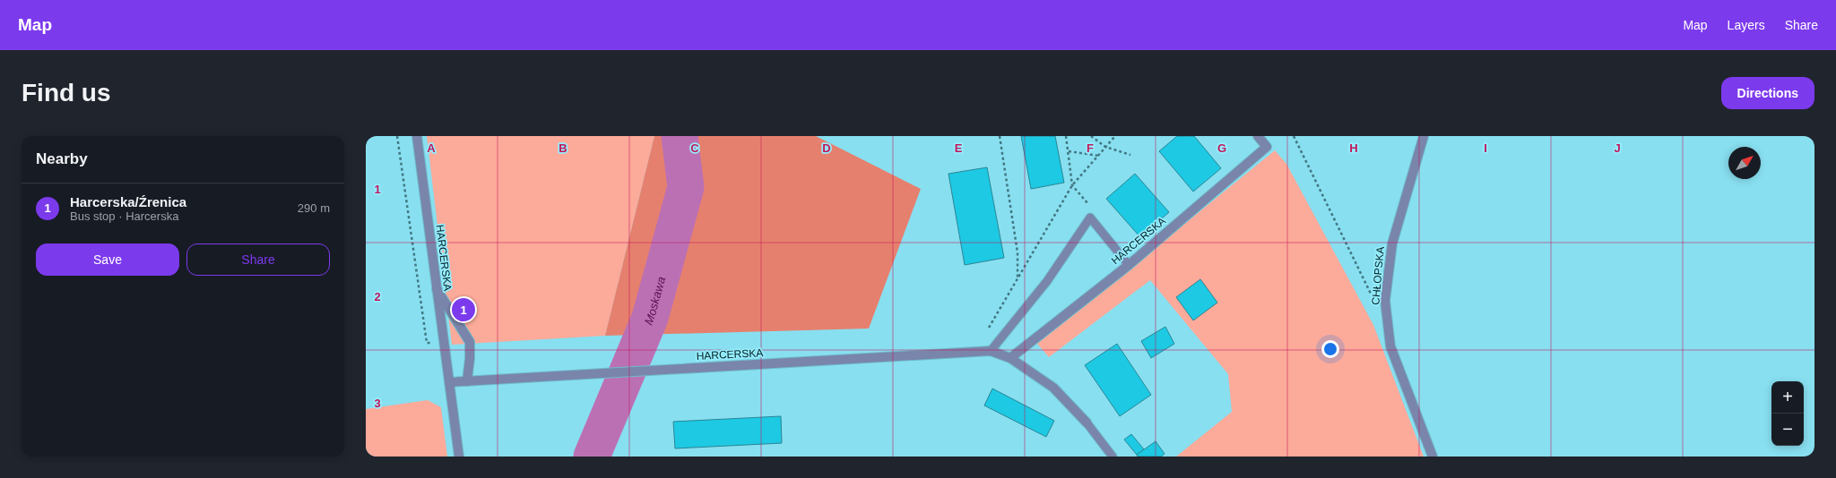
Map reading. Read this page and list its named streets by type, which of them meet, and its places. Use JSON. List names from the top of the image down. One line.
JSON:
{"streets":{"street":["HARCERSKA","CHŁOPSKA"]},"water":["Moskawa"],"north":"top right","page":{"header":"Map","nav":["Map","Layers","Share"],"buttons":["Directions",["Save","Share"]],"title":"Find us","heading":"Nearby","list":[{"mark":"1","name":"Harcerska/Źrenica","note":"Bus stop · Harcerska","value":"290 m"}],"pins":"1","map_buttons":["+","−"]},"grid":{"columns":["A","B","C","D","E","F","G","H","I","J"],"rows":["1","2","3"]}}
